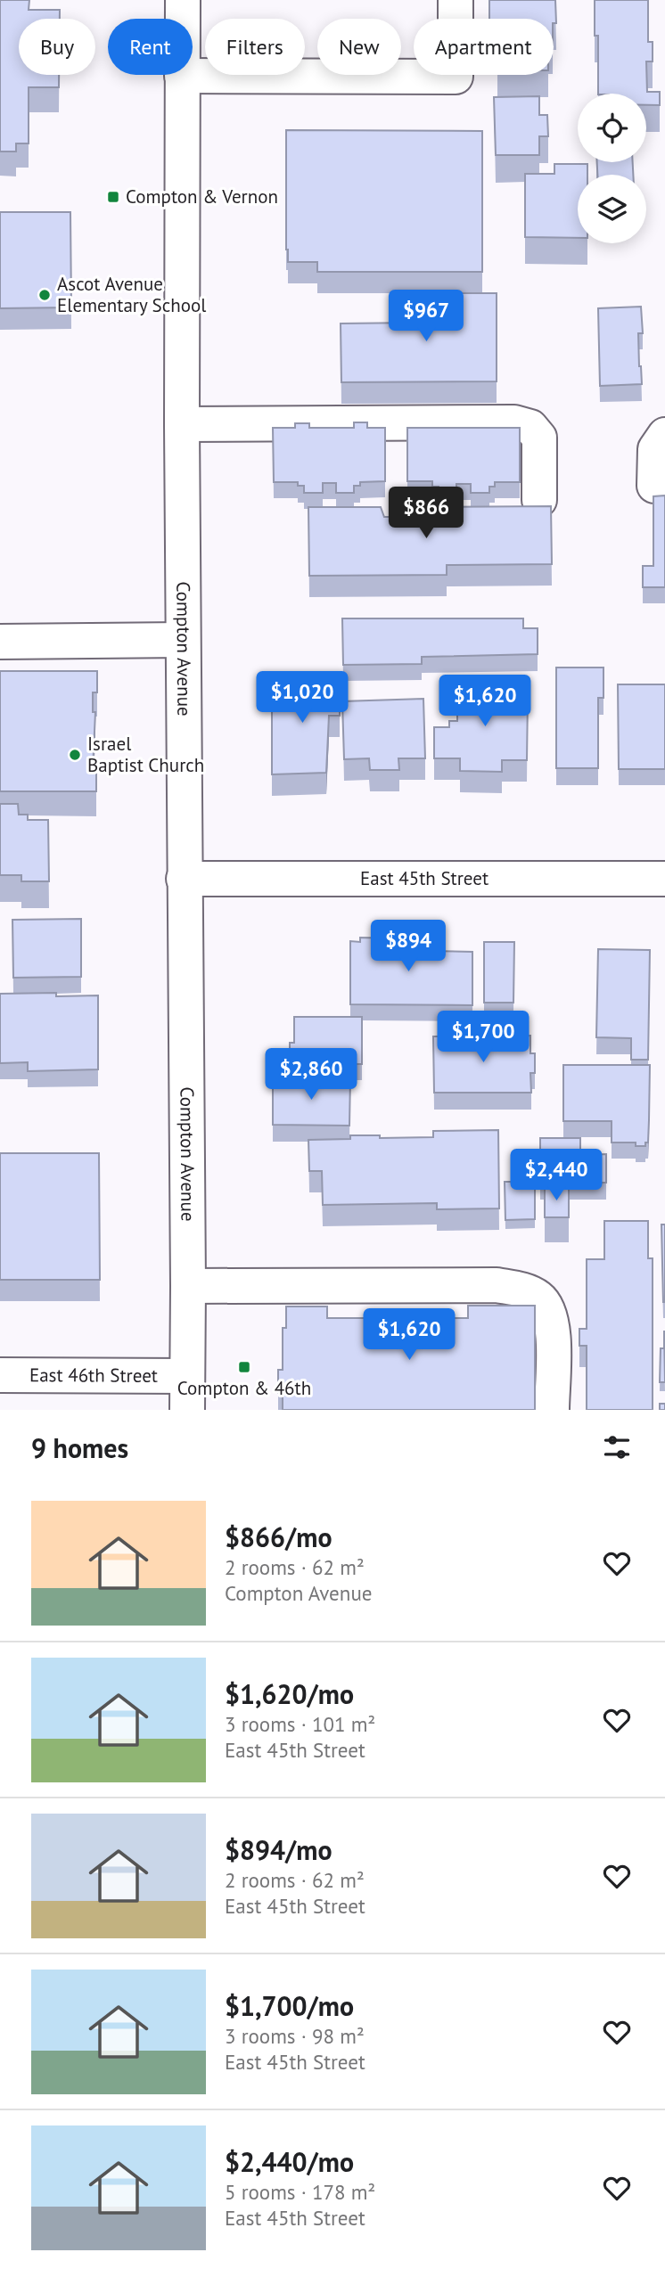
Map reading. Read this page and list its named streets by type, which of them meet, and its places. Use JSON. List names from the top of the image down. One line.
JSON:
{"streets":{"main road":["Compton Avenue","East 45th Street","East 46th Street"]},"crossings":[["Compton Avenue","East 45th Street"],["Compton Avenue","East 46th Street"]],"places":{"transit":["Compton & Vernon","Compton & 46th"],"other":["Ascot Avenue Elementary School","Israel Baptist Church"]},"page":{"chip":["Buy","Rent","Filters","New","Apartment"],"price":["$967","$866","$1,020","$1,620","$894","$1,700","$2,860","$2,440","$1,620"],"heading":"9 homes","list":[{"name":"$866/mo","note":"2 rooms · 62 m² · Compton Avenue"},{"name":"$1,620/mo","note":"3 rooms · 101 m² · East 45th Street"},{"name":"$894/mo","note":"2 rooms · 62 m² · East 45th Street"},{"name":"$1,700/mo","note":"3 rooms · 98 m² · East 45th Street"},{"name":"$2,440/mo","note":"5 rooms · 178 m² · East 45th Street"}]}}
